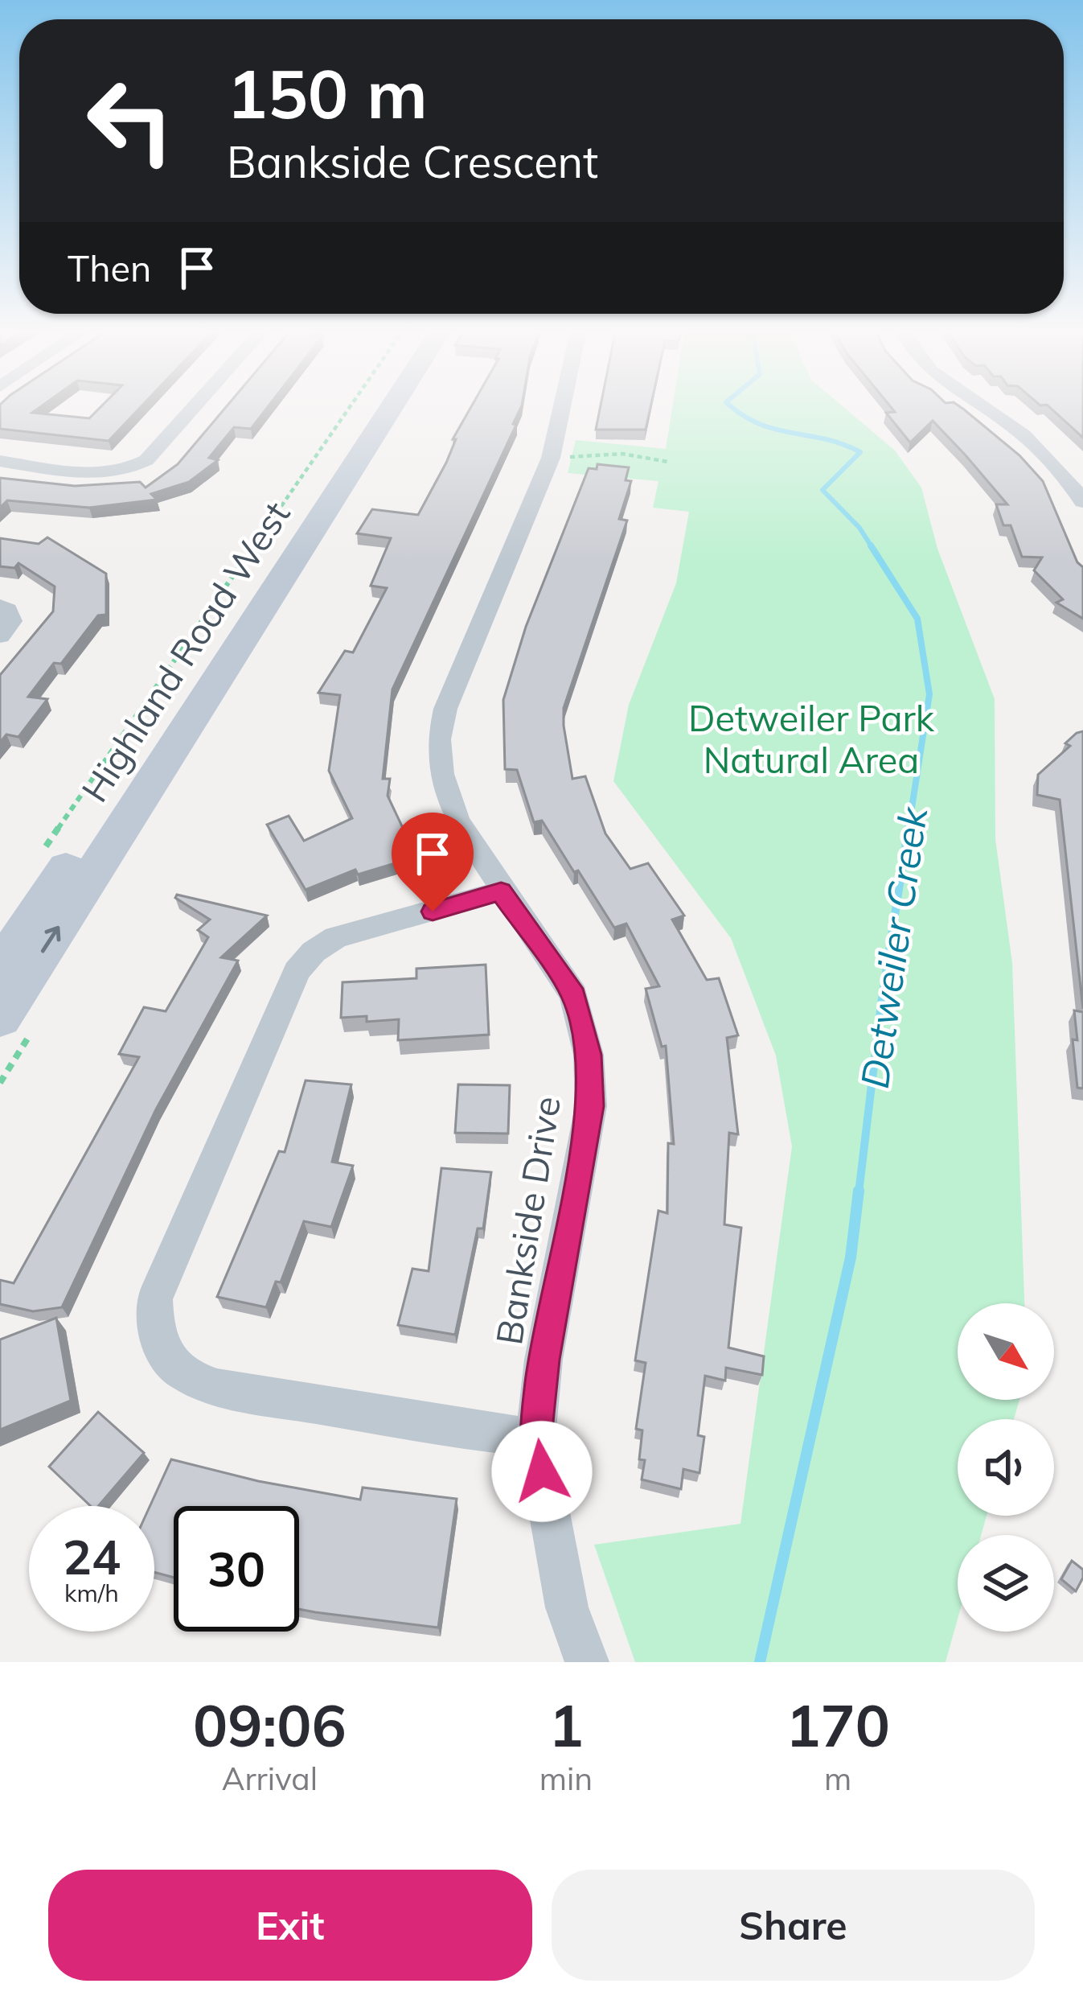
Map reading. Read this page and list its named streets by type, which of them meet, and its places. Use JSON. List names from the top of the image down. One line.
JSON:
{"streets":{"main road":["Highland Road West"],"street":["Bankside Drive"]},"water":["Detweiler Creek"],"parks":["Detweiler Park Natural Area"],"north":"bottom right","page":{"turn":["150 m","Bankside Crescent"],"then":"Then","speed":"24 km/h","limit":"30","eta":["09:06","Arrival","1","min","170","m"],"buttons":["Exit","Share"]}}
